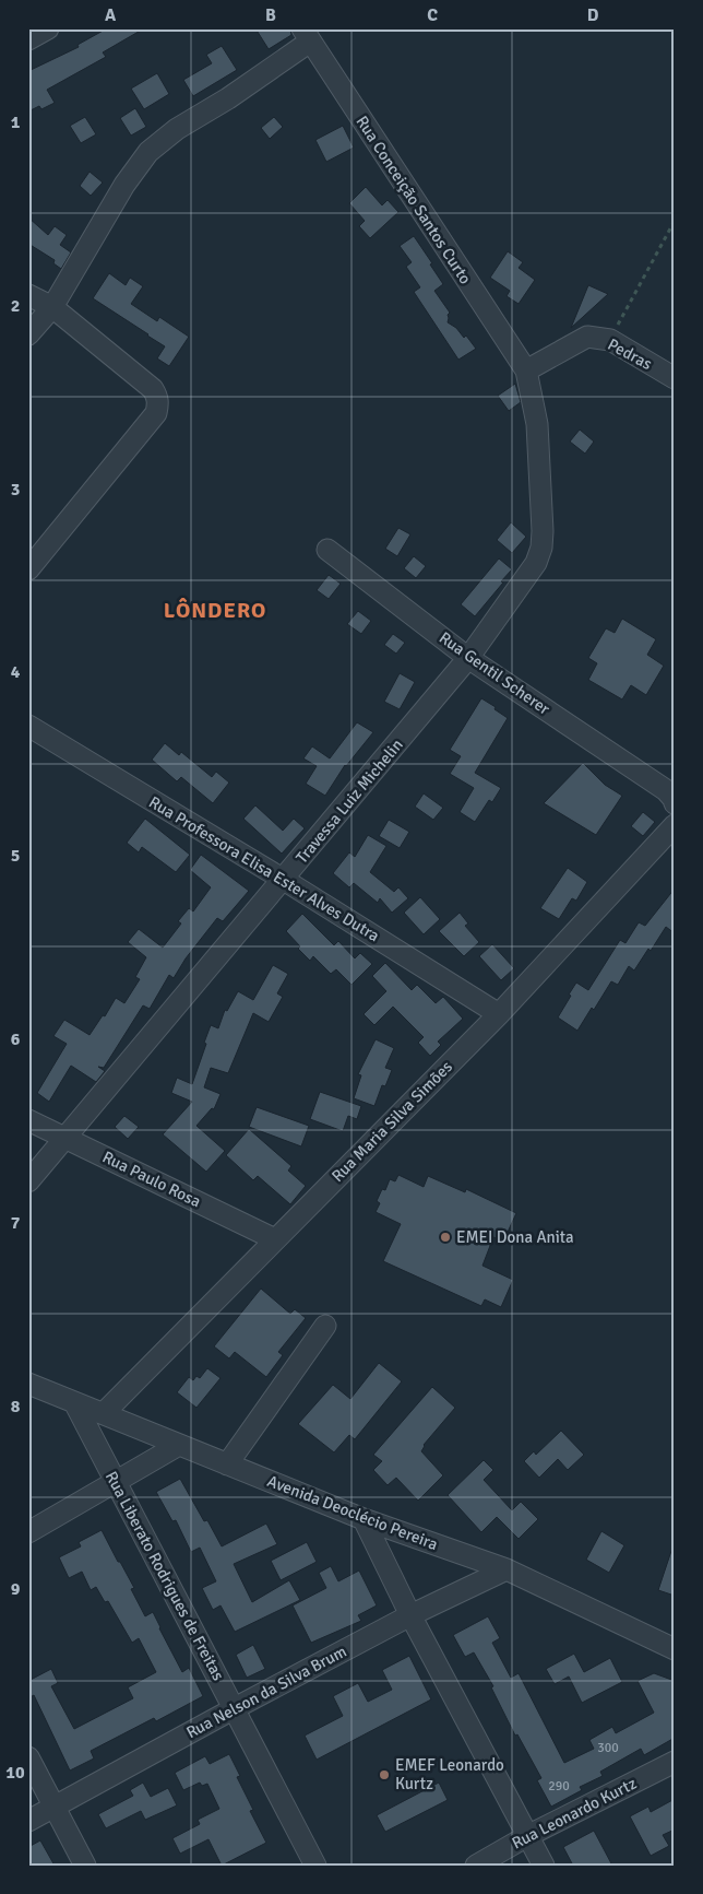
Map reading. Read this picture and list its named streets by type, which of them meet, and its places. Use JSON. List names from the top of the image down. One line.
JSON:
{"streets":{"street":["Rua Conceição Santos Curto","Pedras","Rua Gentil Scherer","Travessa Luiz Michelin","Rua Professora Elisa Ester Alves Dutra","Rua Maria Silva Simões","Rua Paulo Rosa","Avenida Deoclécio Pereira","Rua Liberato Rodrigues de Freitas","Rua Nelson da Silva Brum","Rua Leonardo Kurtz"]},"crossings":[["Rua Conceição Santos Curto","Pedras"],["Rua Conceição Santos Curto","Travessa Luiz Michelin"],["Pedras","Travessa Luiz Michelin"],["Rua Gentil Scherer","Travessa Luiz Michelin"],["Travessa Luiz Michelin","Rua Professora Elisa Ester Alves Dutra"],["Travessa Luiz Michelin","Rua Paulo Rosa"],["Rua Professora Elisa Ester Alves Dutra","Rua Maria Silva Simões"],["Rua Maria Silva Simões","Rua Paulo Rosa"],["Rua Maria Silva Simões","Avenida Deoclécio Pereira"],["Avenida Deoclécio Pereira","Rua Liberato Rodrigues de Freitas"],["Avenida Deoclécio Pereira","Rua Nelson da Silva Brum"],["Rua Liberato Rodrigues de Freitas","Rua Nelson da Silva Brum"]],"districts":["LÔNDERO"],"places":["EMEI Dona Anita","EMEF Leonardo Kurtz"],"house_numbers":["300","290"],"grid":{"columns":["A","B","C","D"],"rows":["1","2","3","4","5","6","7","8","9","10"]}}
